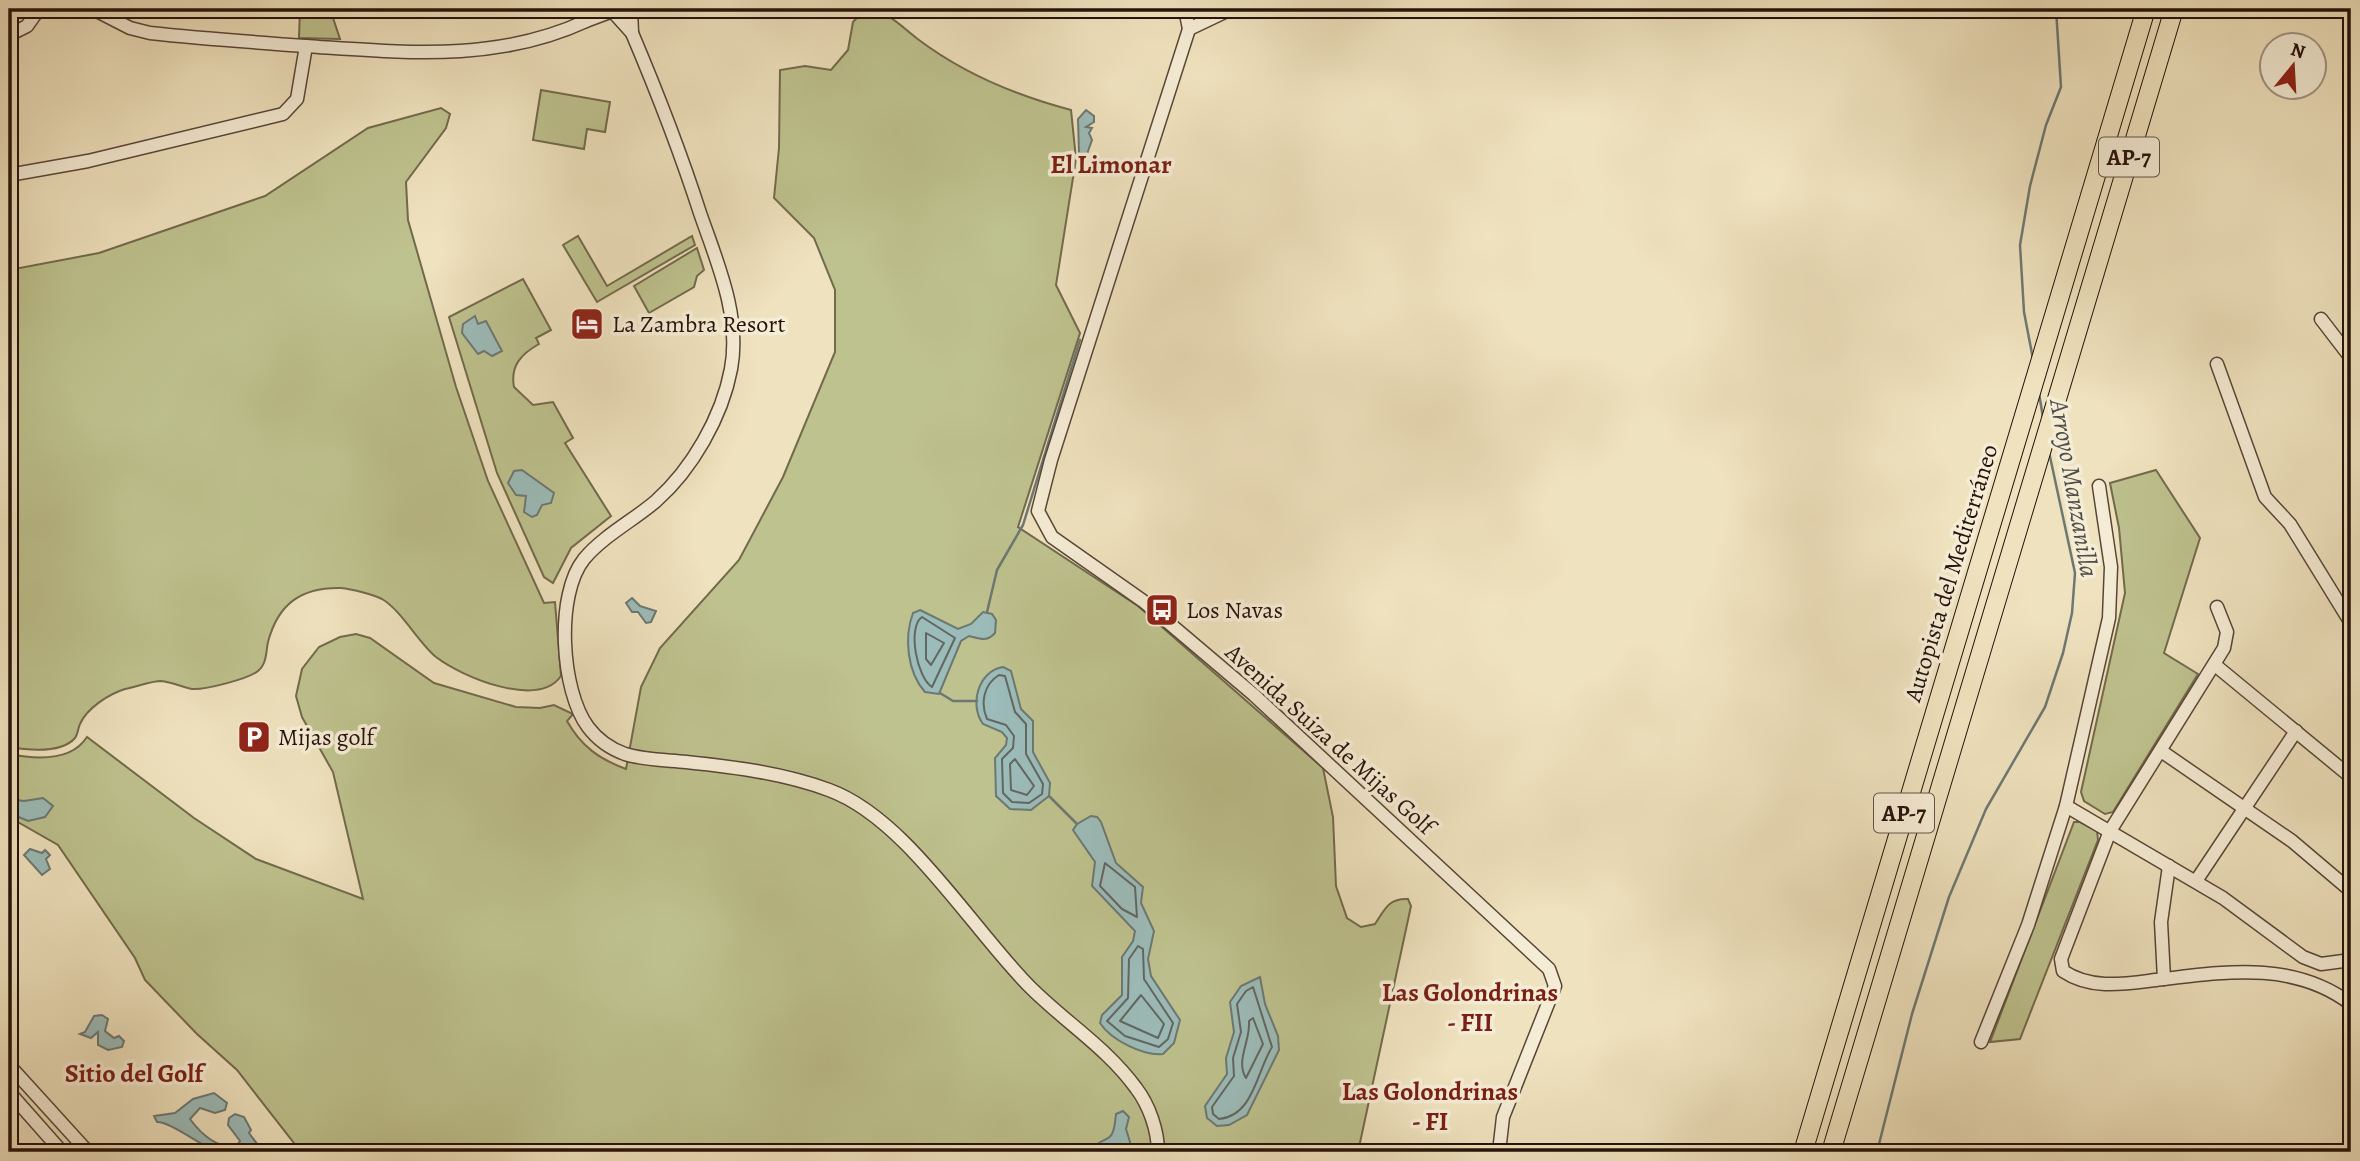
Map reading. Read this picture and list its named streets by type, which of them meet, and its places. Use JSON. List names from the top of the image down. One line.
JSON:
{"streets":{"highway":["AP-7","Autopista del Mediterráneo"],"street":["Avenida Suiza de Mijas Golf"]},"districts":["El Limonar","Las Golondrinas - FII","Sitio del Golf","Las Golondrinas - FI"],"water":["Arroyo Manzanilla"],"places":{"hotel":["La Zambra Resort"],"bus stop":["Los Navas"],"parking":["Mijas golf"]},"north":"top"}
